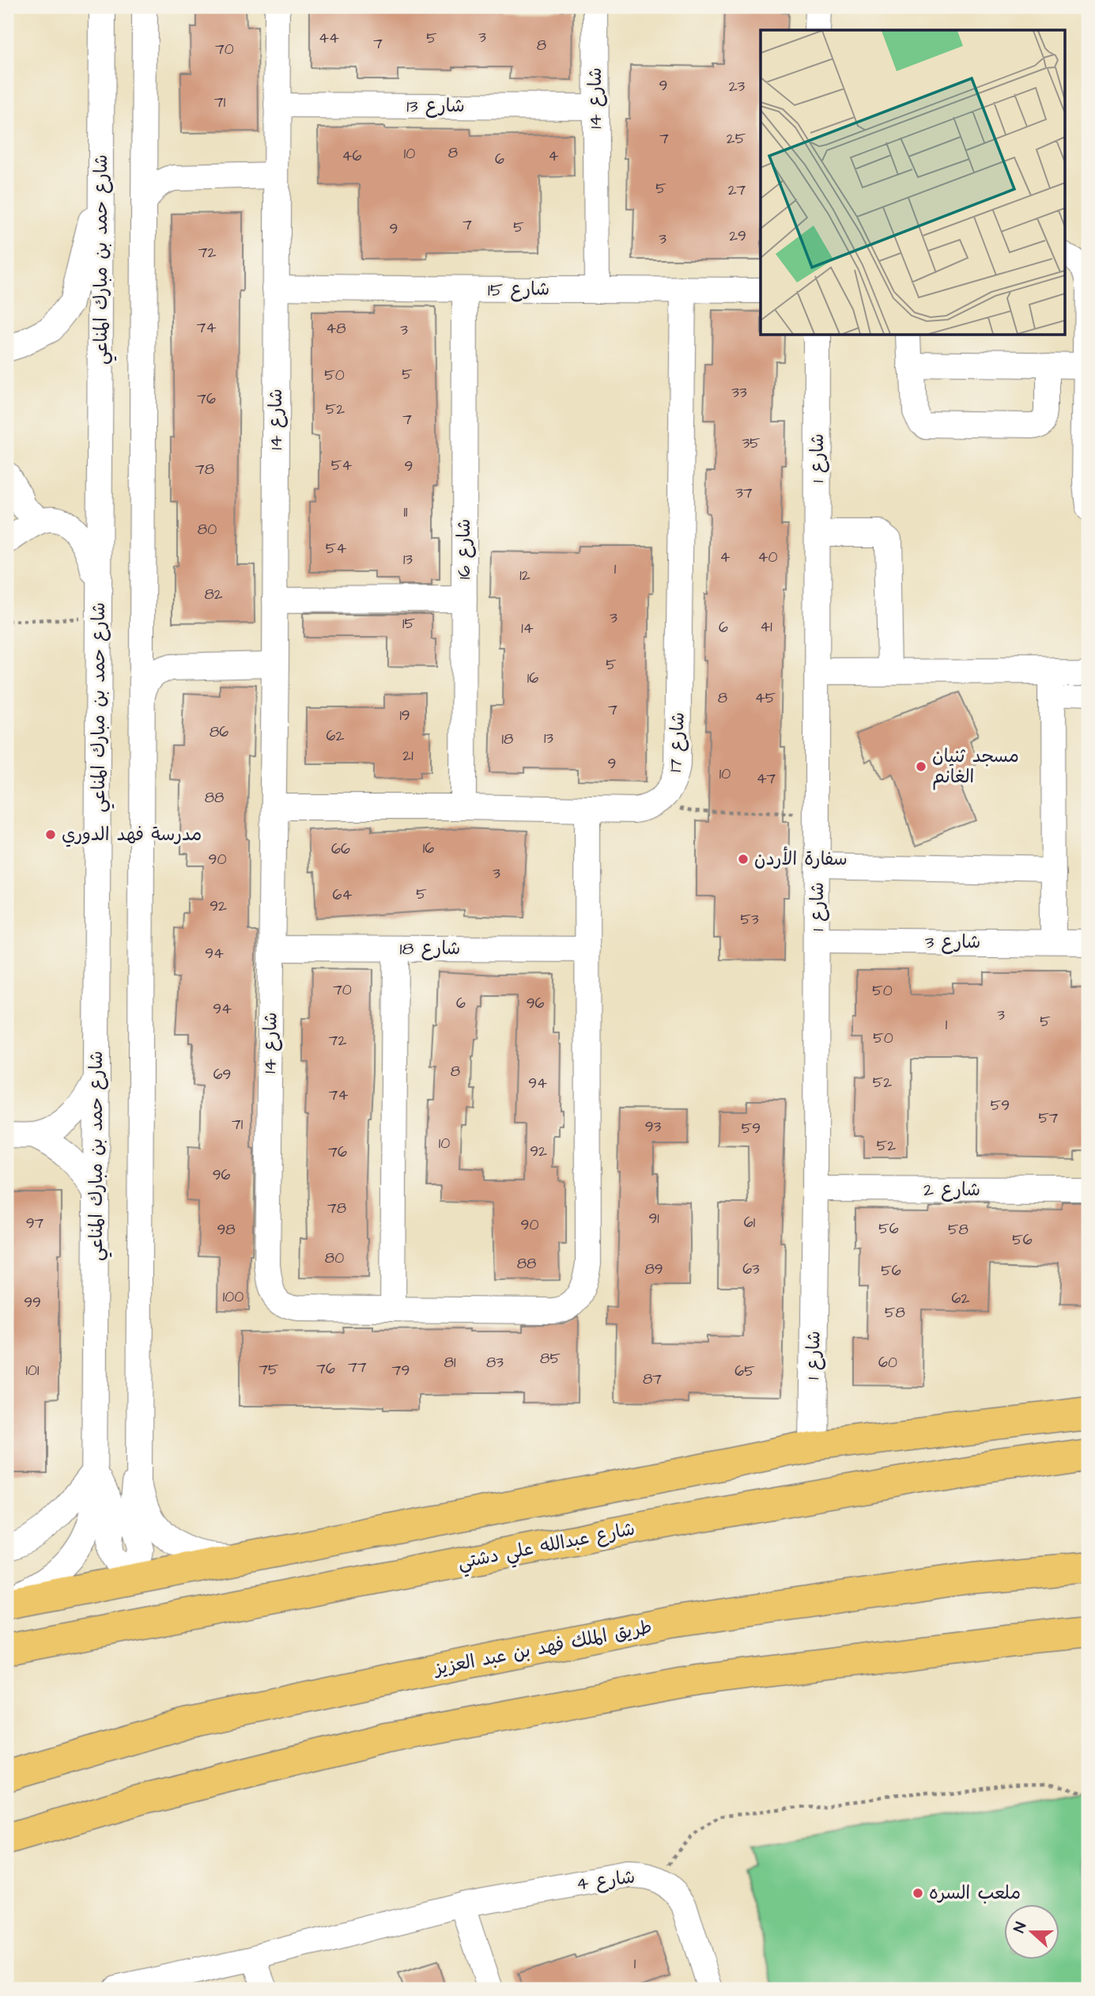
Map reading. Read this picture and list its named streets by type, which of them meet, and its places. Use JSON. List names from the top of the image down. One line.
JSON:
{"streets":{"main road":["شارع عبدالله علي دشتي","طريق الملك فهد بن عبد العزيز"],"street":["شارع 14","شارع 13","شارع حمد بن مبارك المناعي","شارع 15","شارع 1","شارع 16","شارع 17","شارع 3","شارع 18","شارع 2","شارع 4"]},"crossings":[["شارع 14","شارع 13"],["شارع 14","شارع 15"],["شارع 14","شارع 18"],["شارع 15","شارع 16"],["شارع 15","شارع 17"],["شارع 1","شارع 3"],["شارع 1","شارع 2"]],"places":["مسجد ثنيان الغانم","مدرسة فهد الدوري","سفارة الأردن","ملعب السره"],"house_numbers":["3","44","5","7","8","70","9","23","71","7","25","8","10","46","4","6","5","27","7","5","9","29","3","72","74","48","3","5","50","33","76","52","7","35","54","9","78","37","11","80","54","4","40","13","1","12","82","3","15","41","6","14","5","16","8","45","7","19","86","62","13","18","21","9","10","47","88","16","66","90","3","5","64","92","53","94","70","50","6","96","94","3","5","1","50","72","8","69","52","94","74","59","57","71","93","59","10","52","92","76","96","78","91","61","97","90","56","98","58","56","80","88","89","63","56","100","62","99","58","85","81","83","60","77","76","75","101","79","65","87","1"],"north":"left"}
